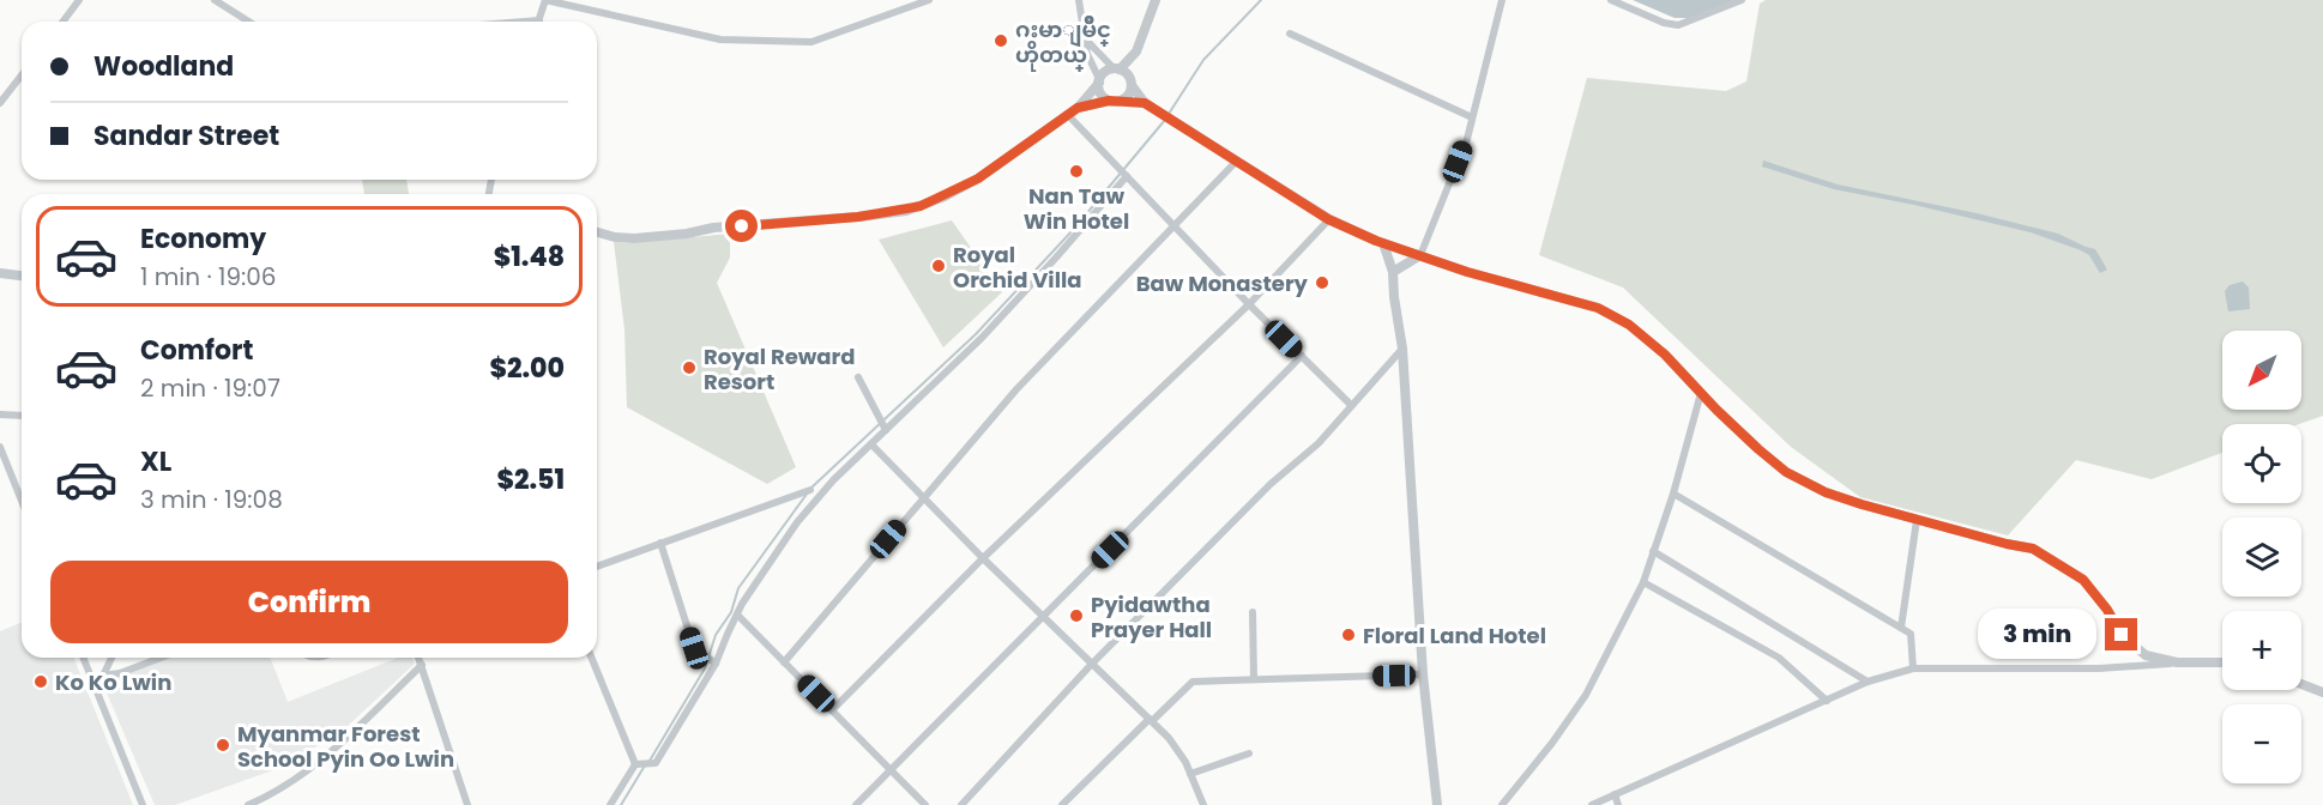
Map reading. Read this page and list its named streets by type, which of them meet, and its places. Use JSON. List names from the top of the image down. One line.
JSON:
{"places":["ဂႏမာျမိဳင္ ဟိုတယ္","Nan Taw Win Hotel","Royal Orchid Villa","Baw Monastery","Royal Reward Resort","Pyidawtha Prayer Hall","Floral Land Hotel","Ko Ko Lwin","Myanmar Forest School Pyin Oo Lwin"],"north":"bottom left","page":{"banner":["Woodland","Sandar Street"],"list":[{"name":"Economy","note":"1 min · 19:06","value":"$1.48"},{"name":"Comfort","note":"2 min · 19:07","value":"$2.00"},{"name":"XL","note":"3 min · 19:08","value":"$2.51"}],"map_buttons":["+","−"],"buttons":"Confirm","bubble":"3 min"}}
